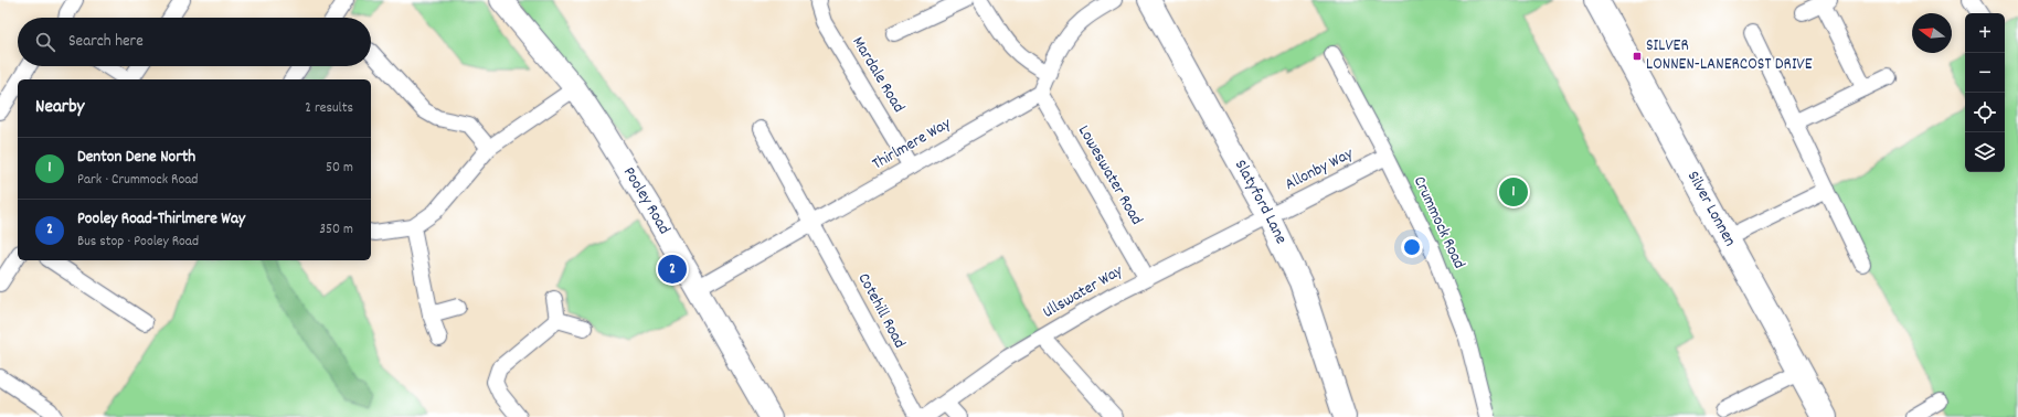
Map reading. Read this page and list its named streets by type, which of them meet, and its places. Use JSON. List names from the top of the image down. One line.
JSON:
{"streets":{"main road":["Silver Lonnen"],"street":["Mardale Road","Thirlmere Way","Allonby Way","Loweswater Road","Pooley Road","Slatyford Lane","Crummock Road","Ullswater Way","Cotehill Road"]},"crossings":[["Mardale Road","Thirlmere Way"],["Thirlmere Way","Loweswater Road"],["Thirlmere Way","Pooley Road"],["Thirlmere Way","Cotehill Road"],["Allonby Way","Slatyford Lane"],["Allonby Way","Crummock Road"],["Allonby Way","Ullswater Way"],["Loweswater Road","Ullswater Way"],["Slatyford Lane","Ullswater Way"]],"places":{"transit":["SILVER LONNEN-LANERCOST DRIVE"]},"north":"left","page":{"map_buttons":["+","−"],"search":"Search here","heading":["Nearby","2 results"],"list":[{"mark":"1","name":"Denton Dene North","note":"Park · Crummock Road","value":"50 m"},{"mark":"2","name":"Pooley Road-Thirlmere Way","note":"Bus stop · Pooley Road","value":"350 m"}],"pins":["1","2"]}}
